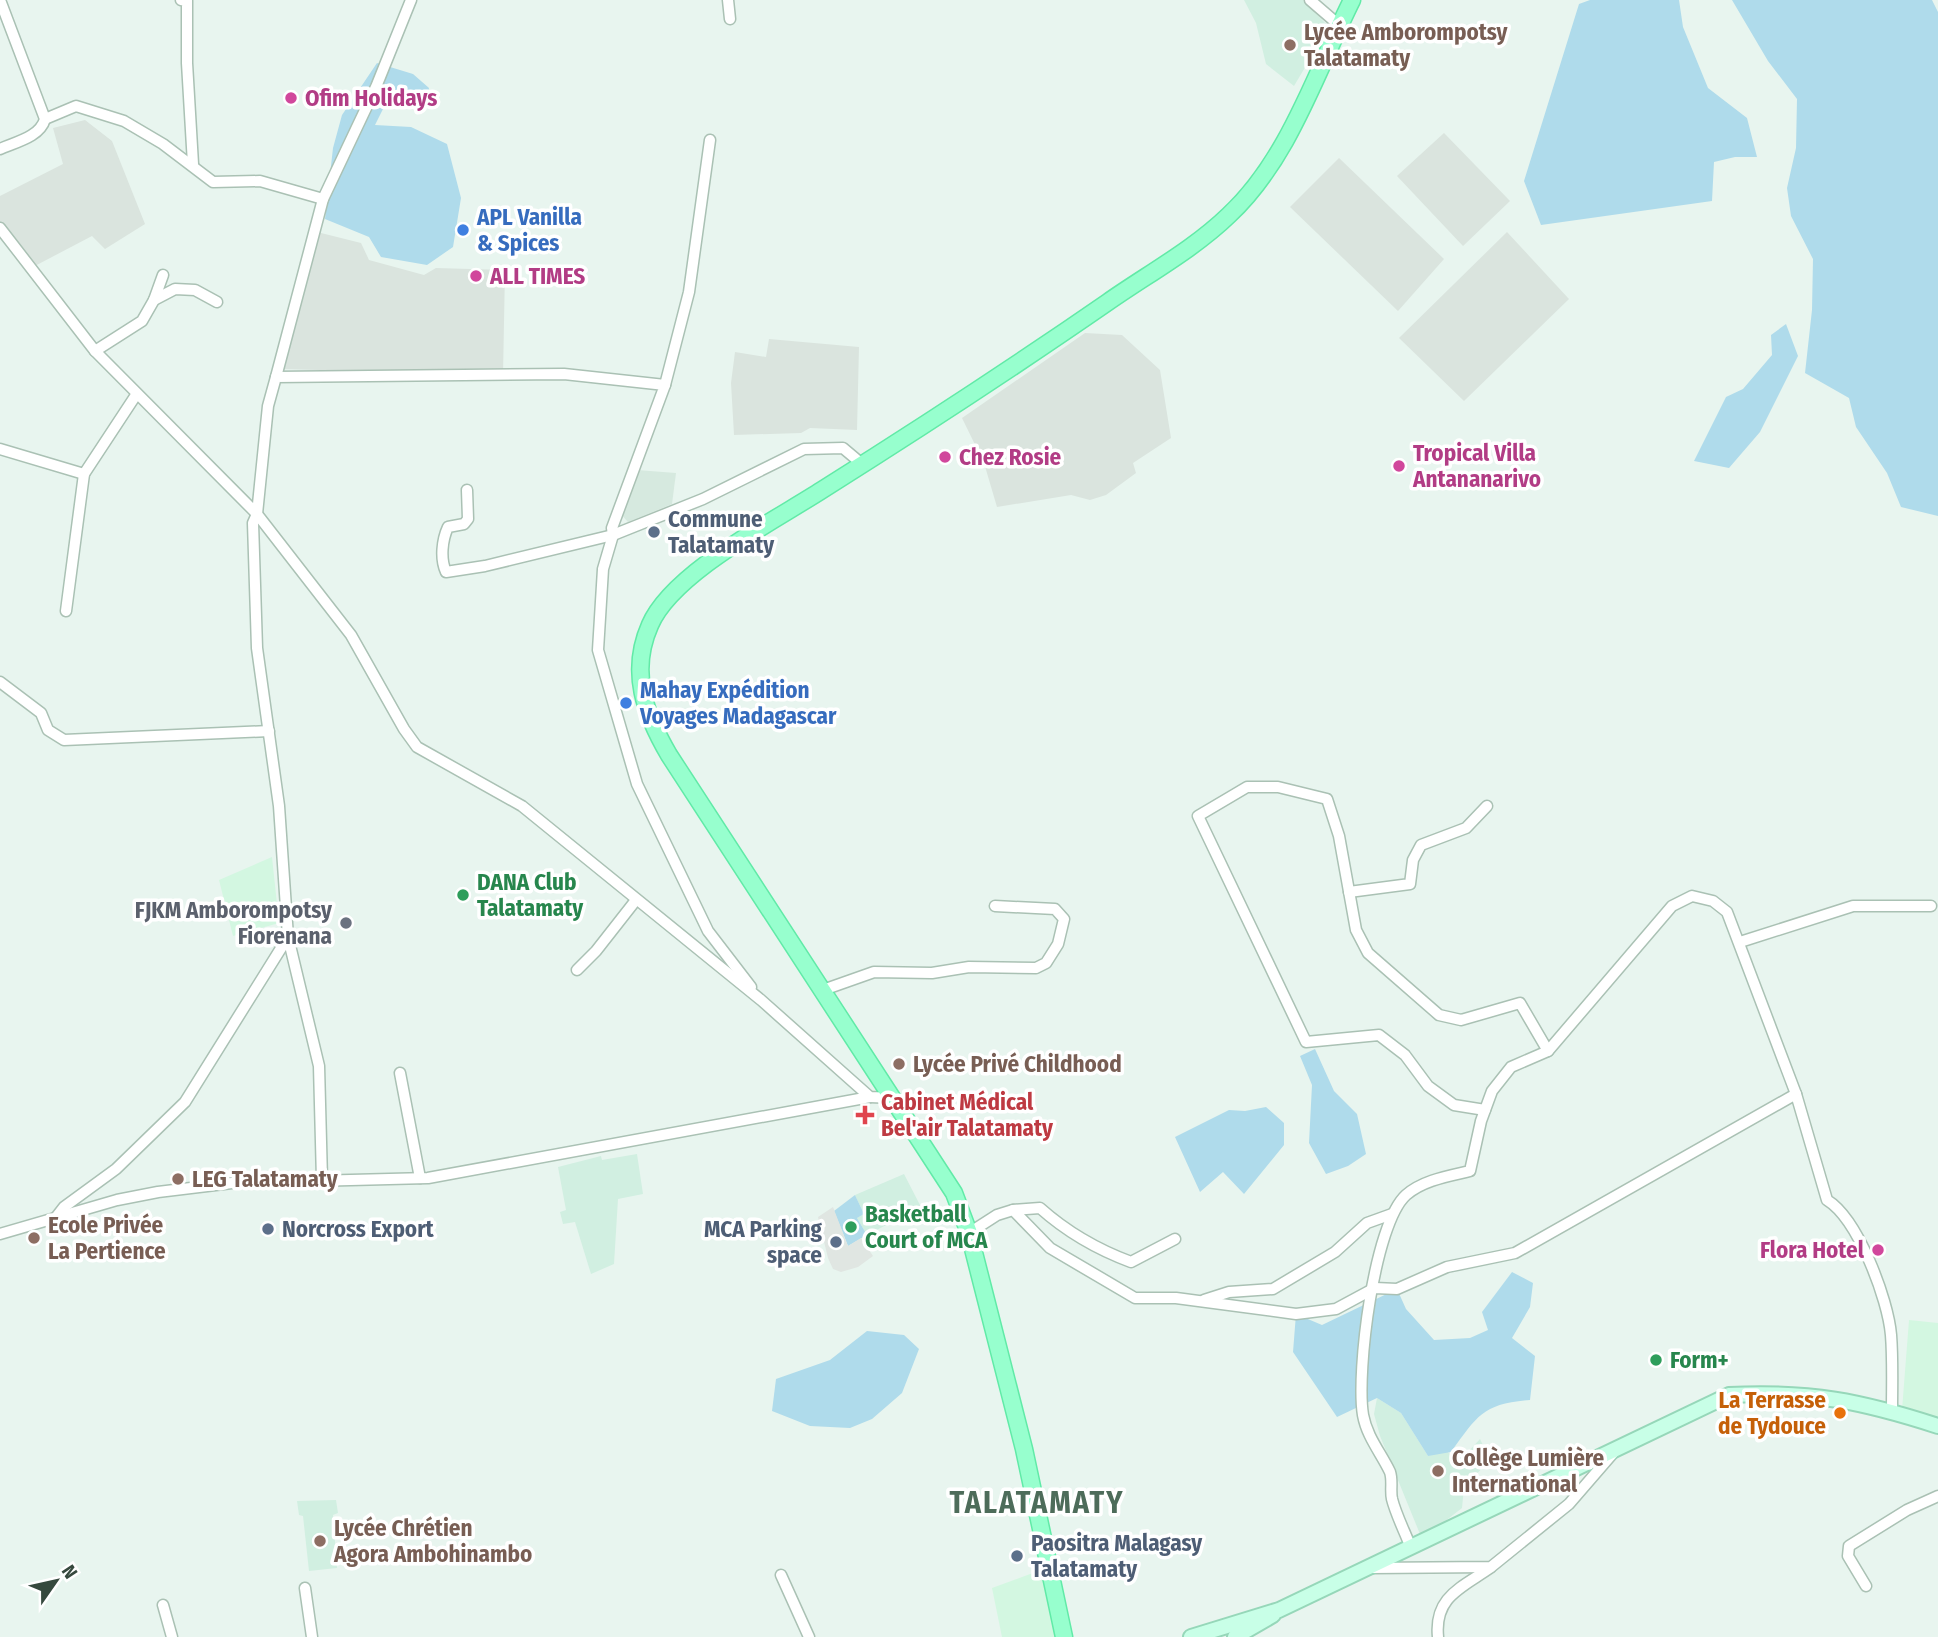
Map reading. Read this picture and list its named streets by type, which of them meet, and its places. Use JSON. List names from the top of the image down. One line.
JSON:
{"districts":["TALATAMATY"],"places":{"other":["Lycée Amborompotsy Talatamaty","Ofim Holidays","APL Vanilla & Spices","ALL TIMES","Chez Rosie","Tropical Villa Antananarivo","Commune Talatamaty","Mahay Expédition Voyages Madagascar","DANA Club Talatamaty","FJKM Amborompotsy Fiorenana","Lycée Privé Childhood","LEG Talatamaty","Basketball Court of MCA","Norcross Export","Ecole Privée La Pertience","MCA Parking space","Flora Hotel","Form+","La Terrasse de Tydouce","Collège Lumière International","Lycée Chrétien Agora Ambohinambo","Paositra Malagasy Talatamaty"],"health":["Cabinet Médical Bel'air Talatamaty"]},"north":"top right"}
